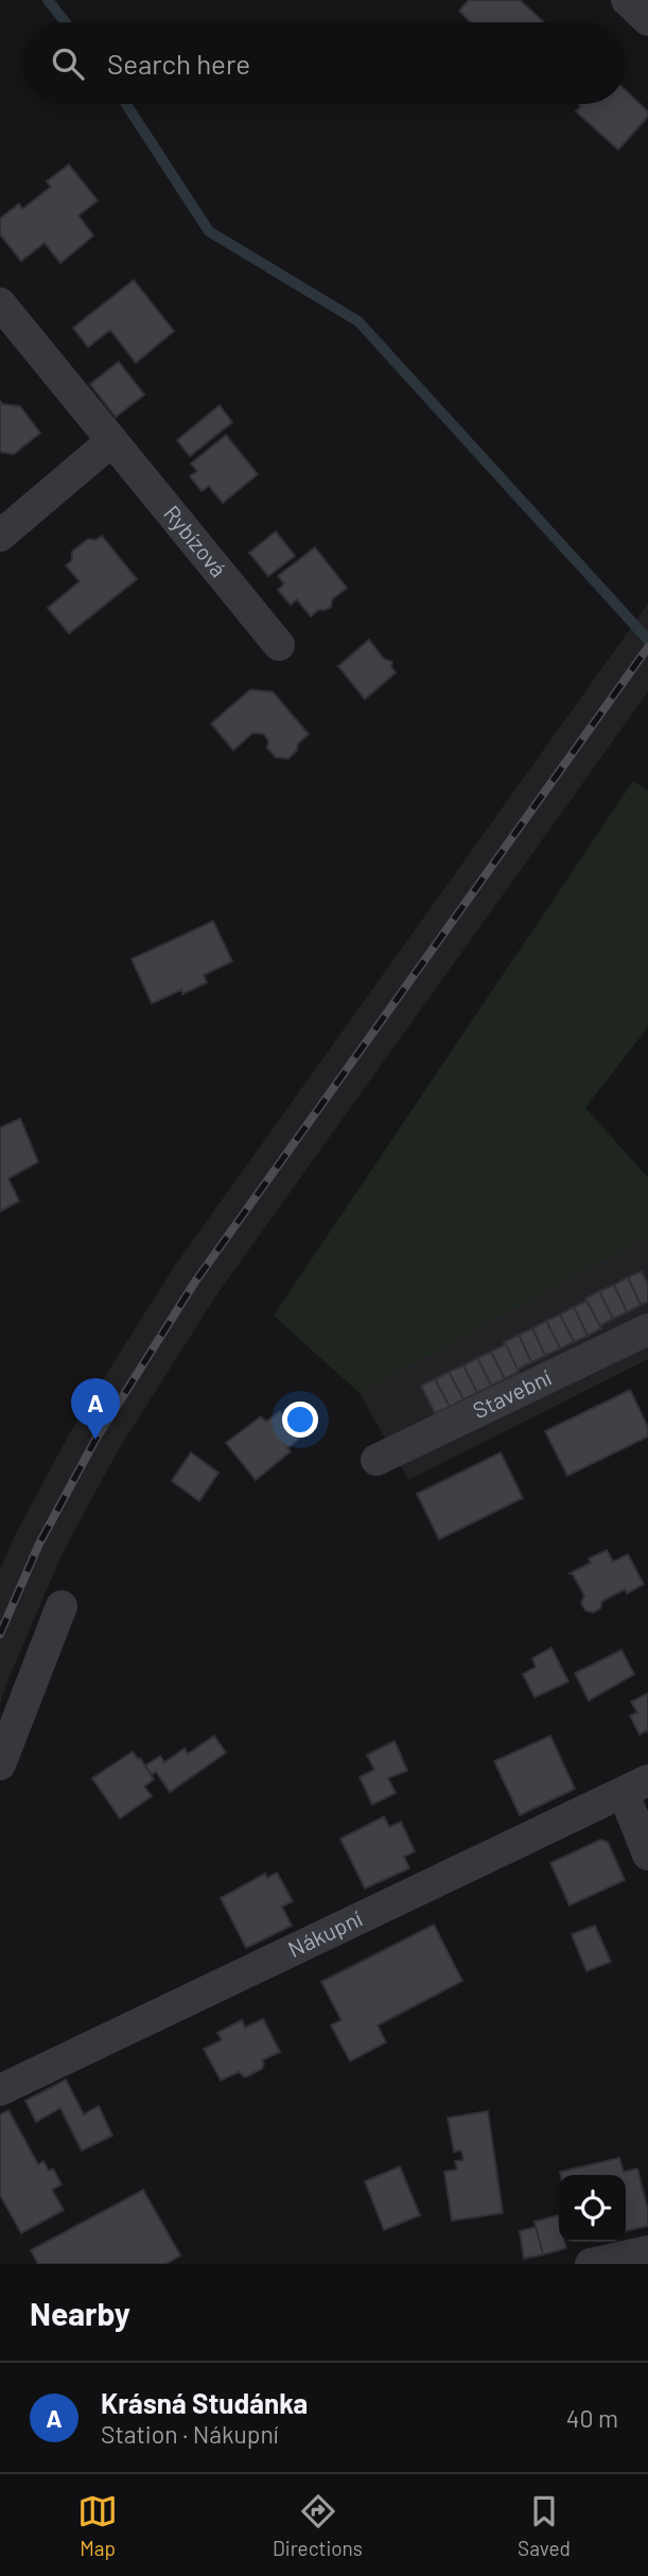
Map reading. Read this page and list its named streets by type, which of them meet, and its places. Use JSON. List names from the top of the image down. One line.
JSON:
{"streets":{"street":["Rybízová","Stavební","Nákupní"]},"page":{"search":"Search here","pins":"A","heading":"Nearby","list":[{"mark":"A","name":"Krásná Studánka","note":"Station · Nákupní","value":"40 m"}],"nav":["Map","Directions","Saved"]}}
